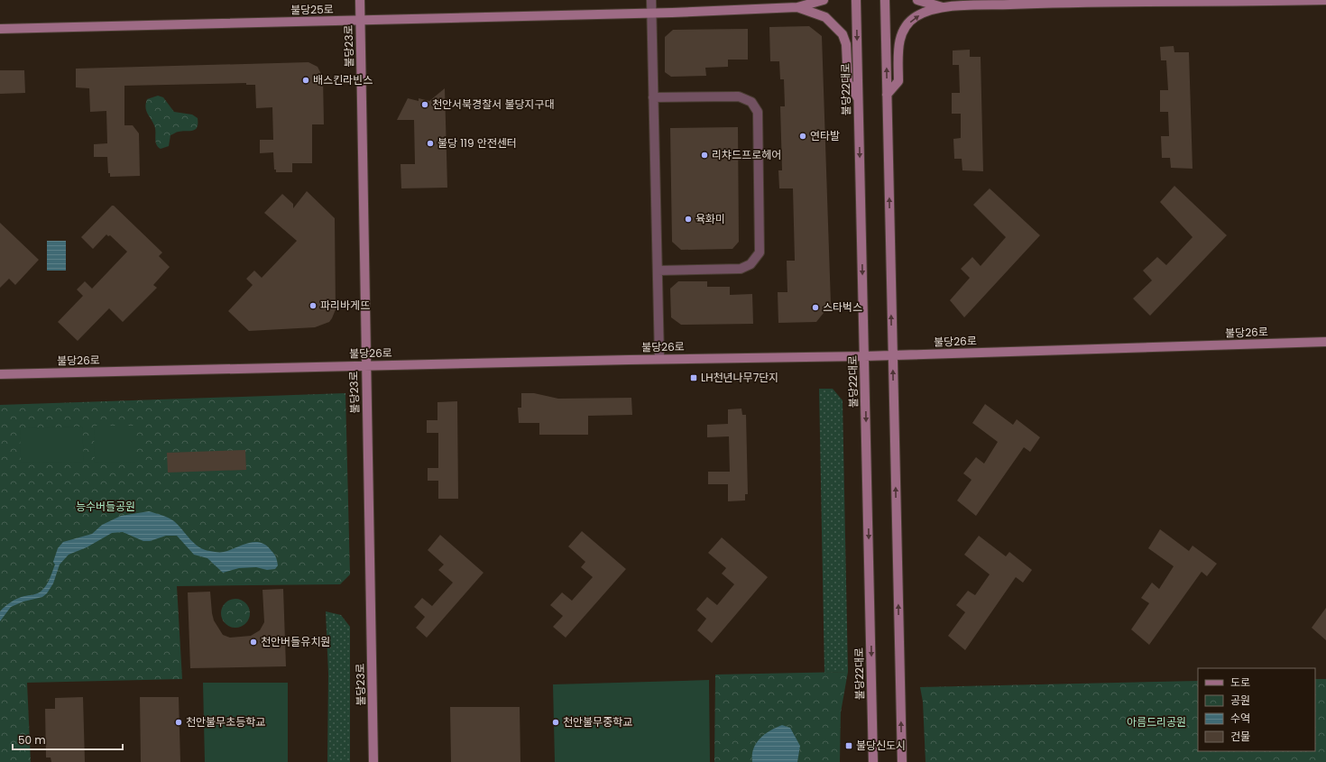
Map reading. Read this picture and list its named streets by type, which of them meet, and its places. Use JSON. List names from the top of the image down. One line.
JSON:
{"streets":{"street":["불당25로","불당23로","불당22대로","불당26로"]},"crossings":[["불당25로","불당23로"],["불당23로","불당26로"],["불당22대로","불당26로"]],"parks":["능수버들공원","아름드리공원"],"places":{"other":["배스킨라빈스","천안서북경찰서 불당지구대","연타발","불당 119 안전센터","리챠드프로헤어","육화미","파리바게뜨","스타벅스","천안버들유치원","천안불무초등학교","천안불무중학교"],"transit":["LH천년나무7단지","불당신도시"]},"legend":["도로","공원","수역","건물"],"scale_bar":"50 m"}
